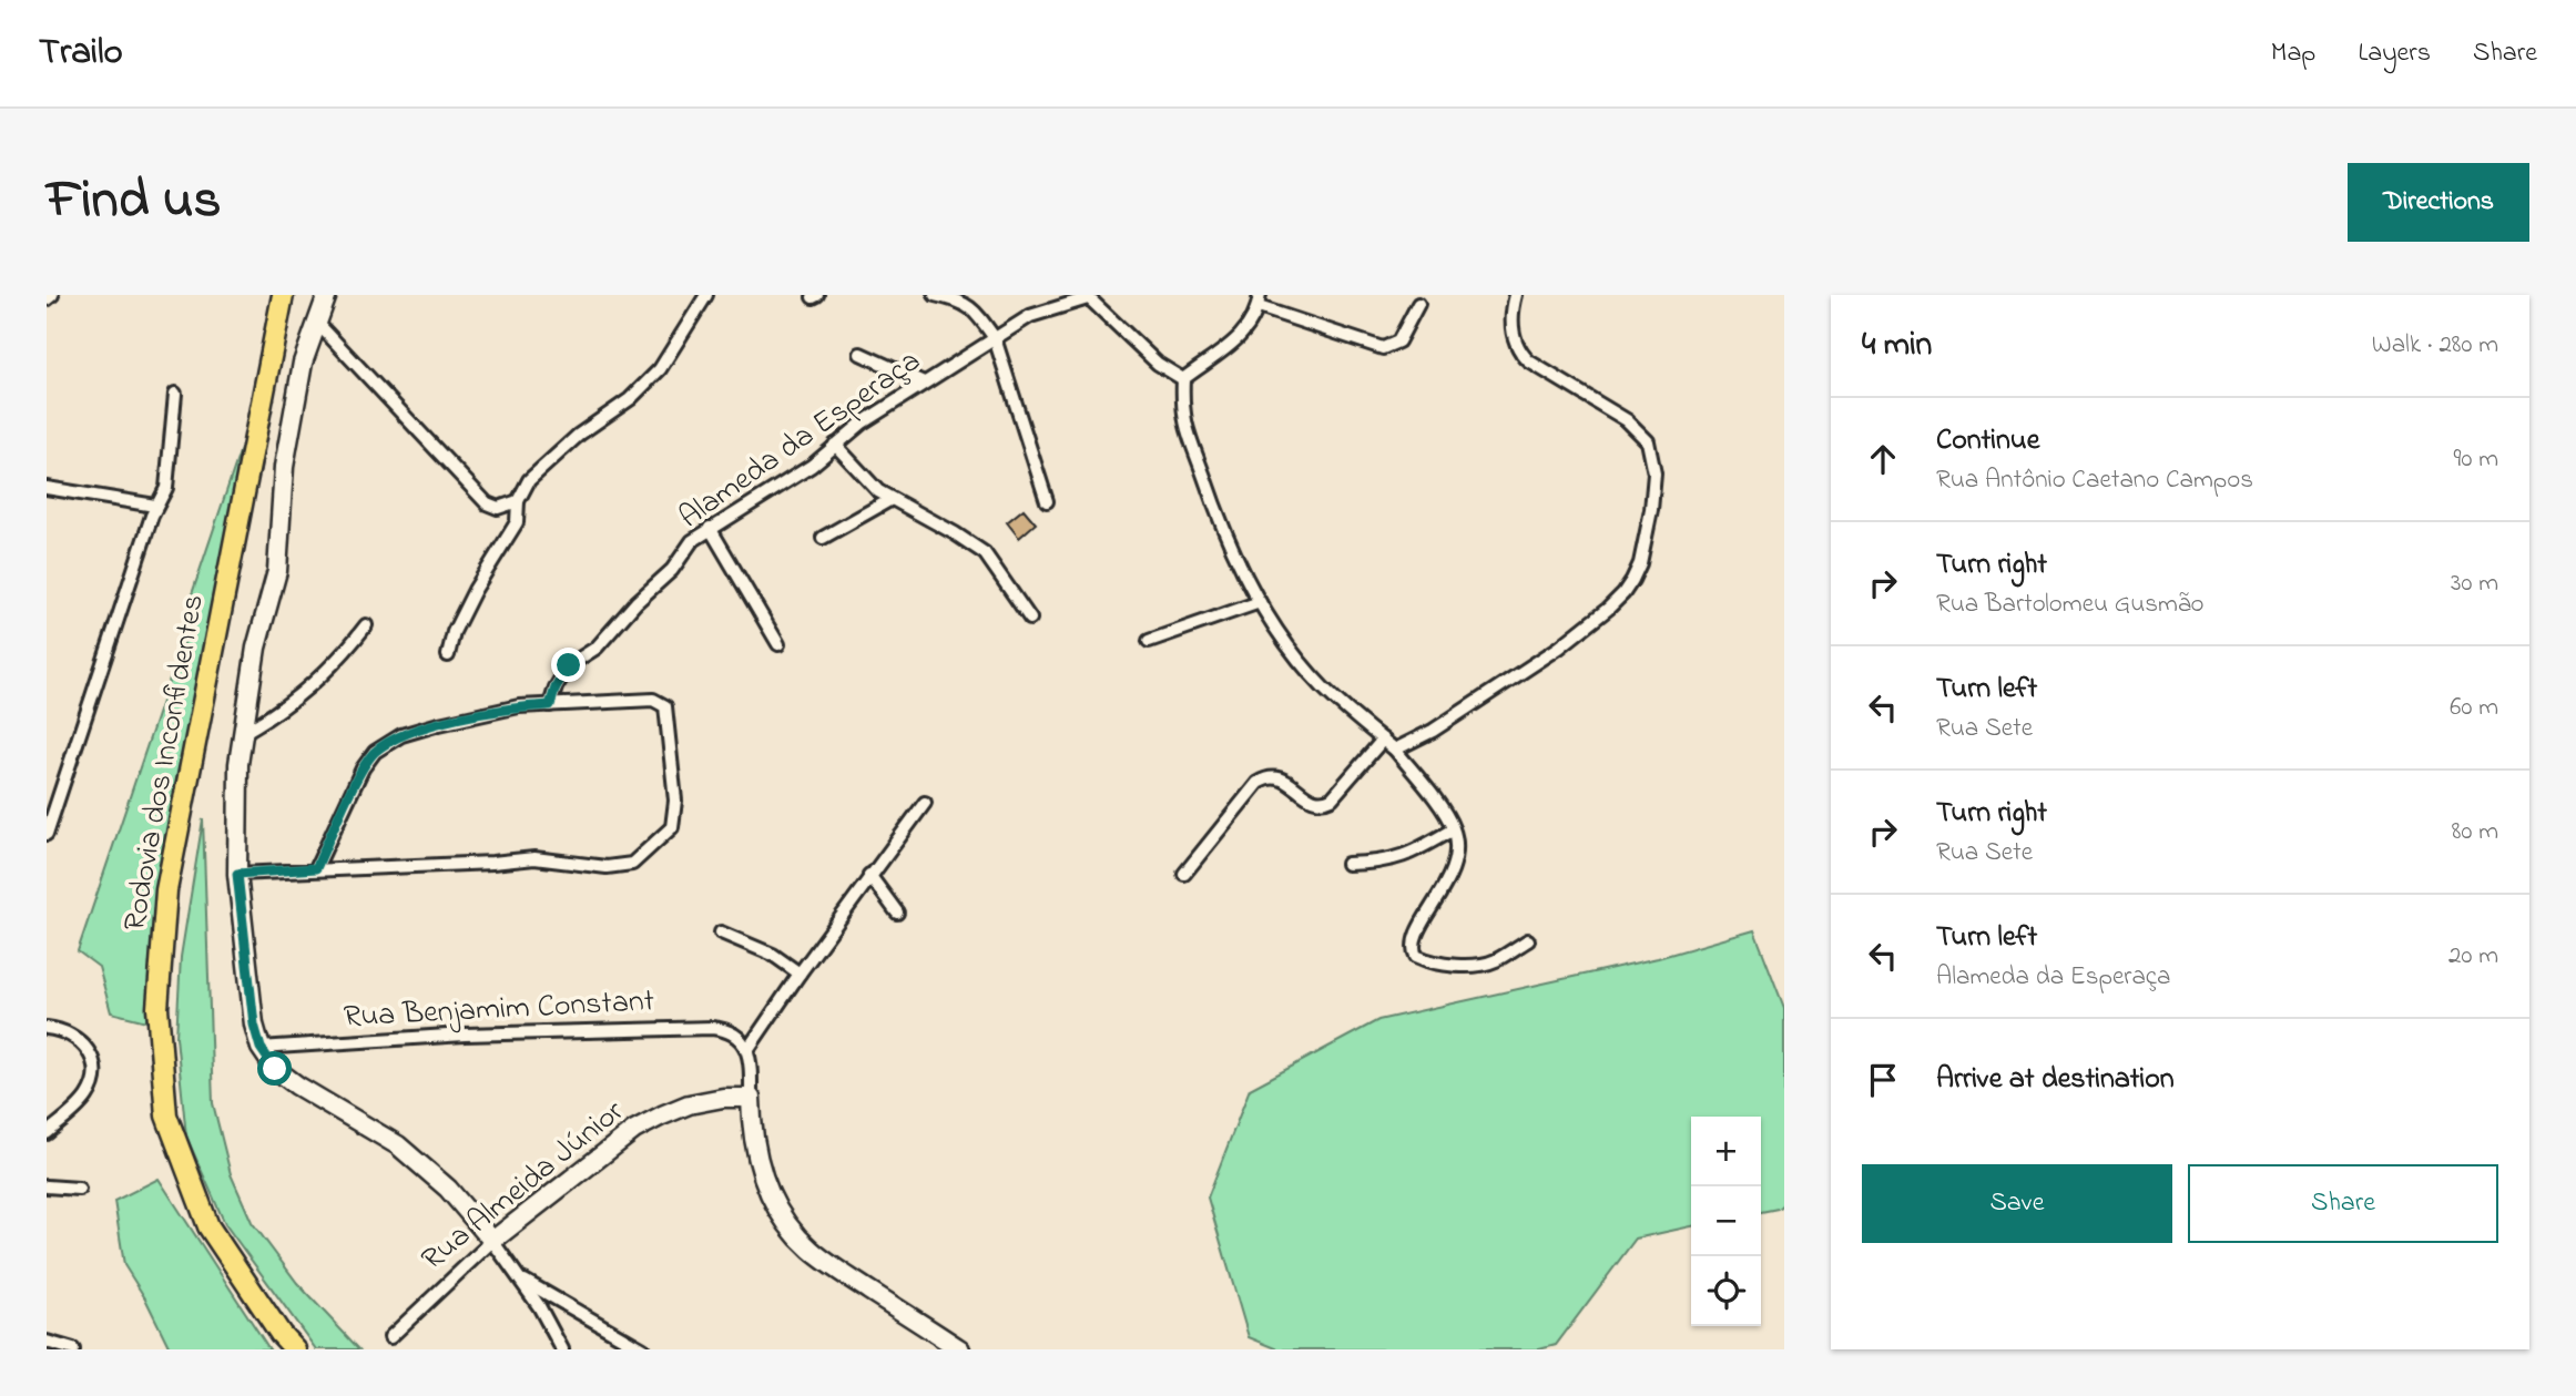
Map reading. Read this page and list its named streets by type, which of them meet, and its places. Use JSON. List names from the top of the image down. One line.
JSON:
{"streets":{"main road":["Rodovia dos Inconfidentes"],"street":["Alameda da Esperaça","Rua Benjamim Constant","Rua Almeida Júnior"]},"page":{"header":"Trailo","nav":["Map","Layers","Share"],"title":"Find us","buttons":["Directions",["Save","Share"]],"heading":["4 min","Walk · 280 m"],"list":[["Continue","Rua Antônio Caetano Campos","90 m"],["Turn right","Rua Bartolomeu Gusmão","30 m"],["Turn left","Rua Sete","60 m"],["Turn right","Rua Sete","80 m"],["Turn left","Alameda da Esperaça","20 m"],"Arrive at destination"],"map_buttons":["+","−"]}}
